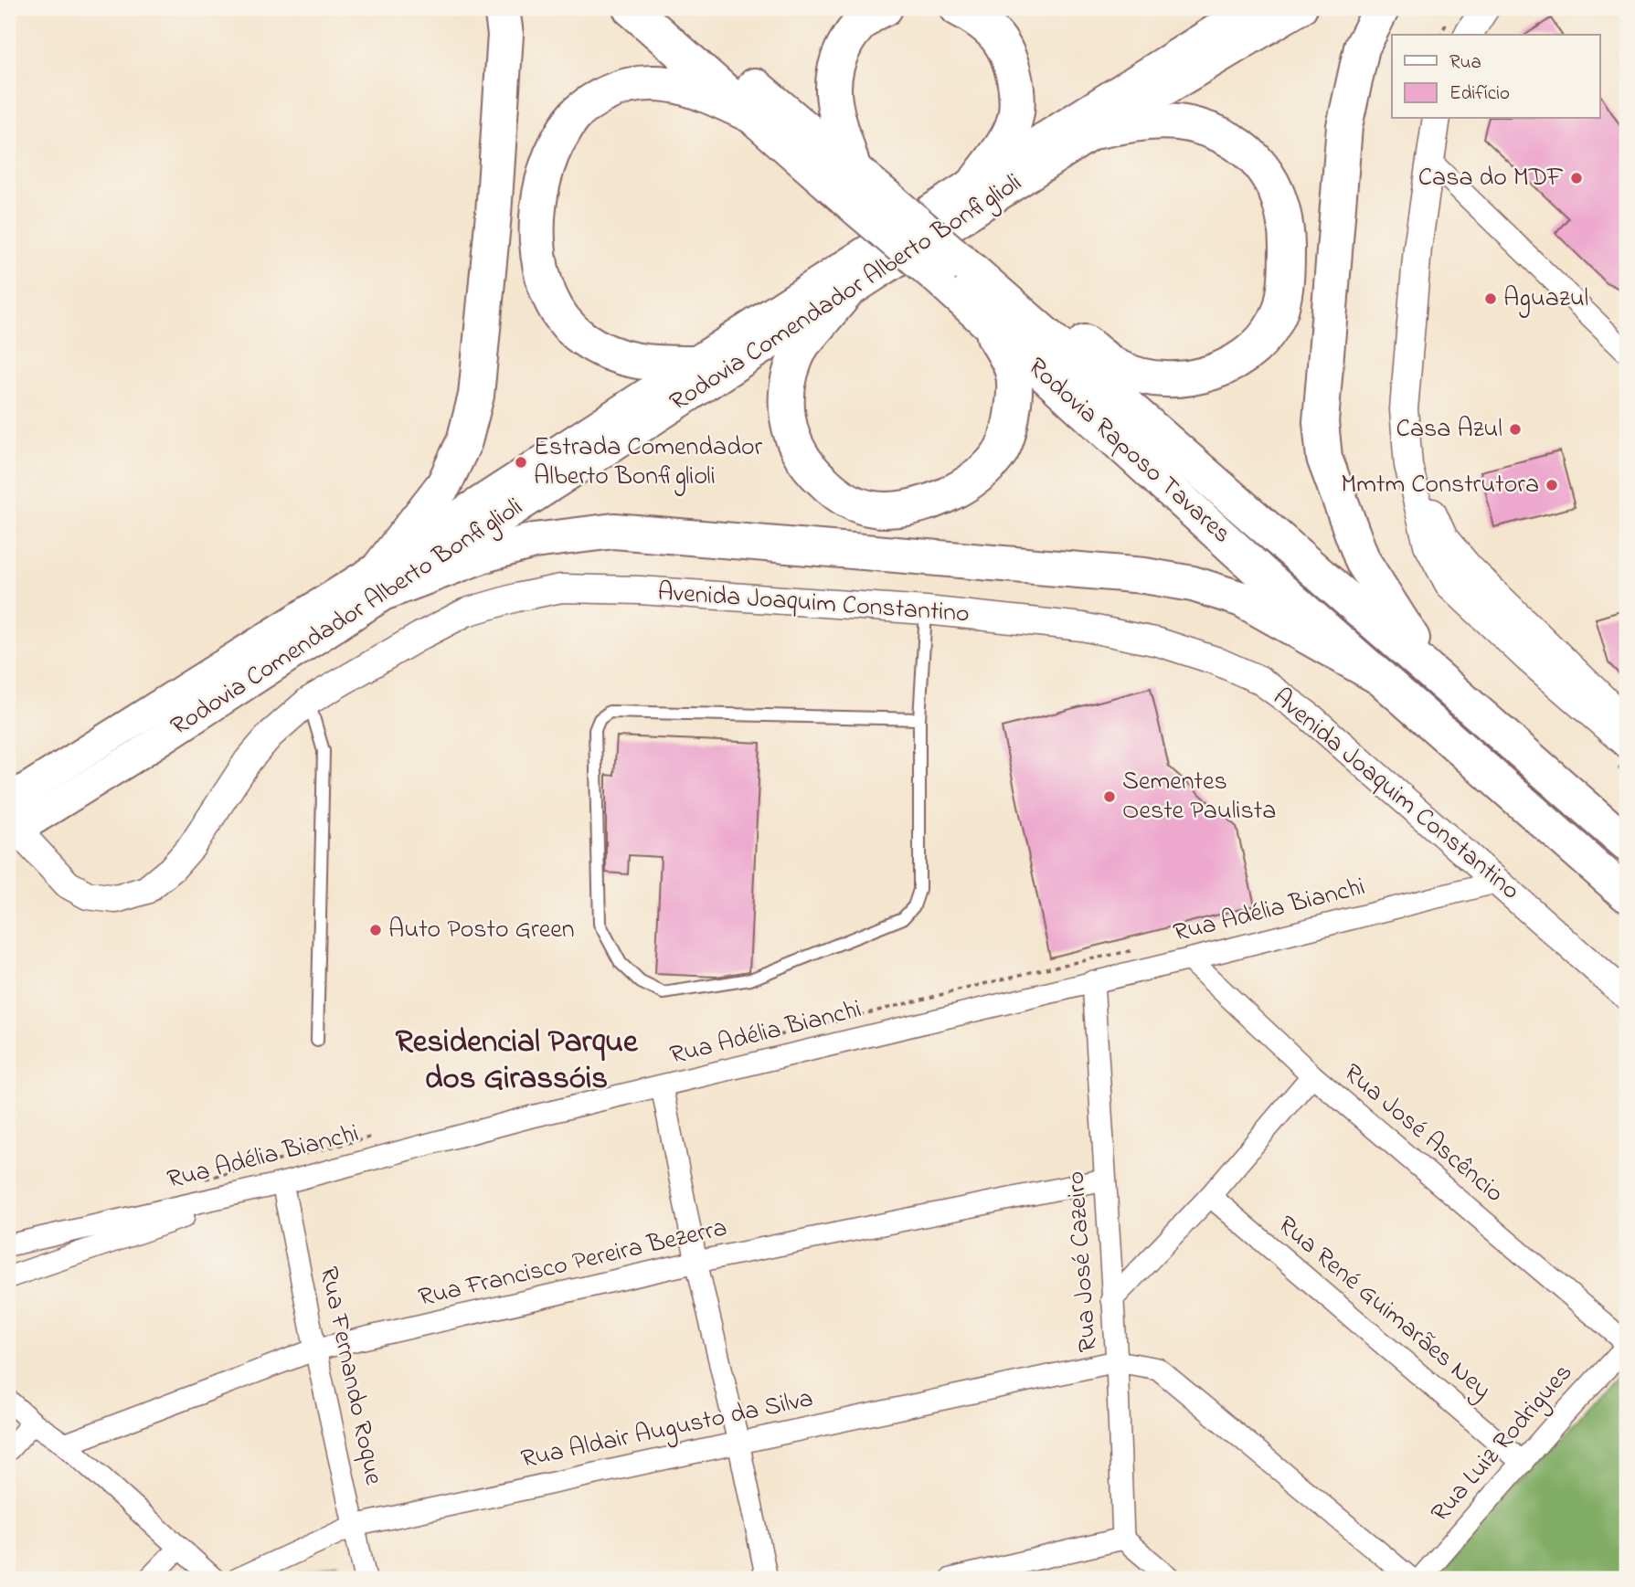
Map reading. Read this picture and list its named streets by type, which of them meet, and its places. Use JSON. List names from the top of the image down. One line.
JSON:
{"streets":{"highway":["Rodovia Raposo Tavares"],"main road":["Rodovia Comendador Alberto Bonfiglioli"],"street":["Avenida Joaquim Constantino","Rua Adélia Bianchi","Rua José Ascêncio","Rua José Cazeiro","Rua Francisco Pereira Bezerra","Rua René Guimarães Ney","Rua Fernando Roque","Rua Aldair Augusto da Silva","Rua Luiz Rodrigues"]},"crossings":[["Rodovia Comendador Alberto Bonfiglioli","Avenida Joaquim Constantino"],["Avenida Joaquim Constantino","Rua Adélia Bianchi"],["Rua Adélia Bianchi","Rua José Ascêncio"],["Rua Adélia Bianchi","Rua José Cazeiro"],["Rua Adélia Bianchi","Rua Fernando Roque"],["Rua José Ascêncio","Rua Luiz Rodrigues"],["Rua José Cazeiro","Rua Francisco Pereira Bezerra"],["Rua José Cazeiro","Rua Aldair Augusto da Silva"],["Rua Francisco Pereira Bezerra","Rua Fernando Roque"],["Rua René Guimarães Ney","Rua Luiz Rodrigues"],["Rua Fernando Roque","Rua Aldair Augusto da Silva"]],"districts":["Residencial Parque dos Girassóis"],"places":["Casa do MDF","Aguazul","Casa Azul","Estrada Comendador Alberto Bonfiglioli","Mmtm Construtora","Sementes Oeste Paulista","Auto Posto Green"],"legend":["Rua","Edifício"]}
